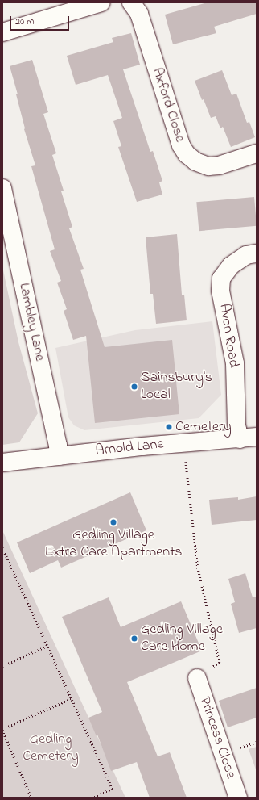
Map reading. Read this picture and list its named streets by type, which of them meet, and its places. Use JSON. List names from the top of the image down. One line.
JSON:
{"streets":{"street":["Axford Close","Lambley Lane","Avon Road","Arnold Lane","Princess Close"]},"crossings":[["Lambley Lane","Arnold Lane"],["Avon Road","Arnold Lane"]],"parks":["Gedling Cemetery"],"places":["Sainsbury's Local","Cemetery","Gedling Village Extra Care Apartments","Gedling Village Care Home"],"scale_bar":"20 m"}
